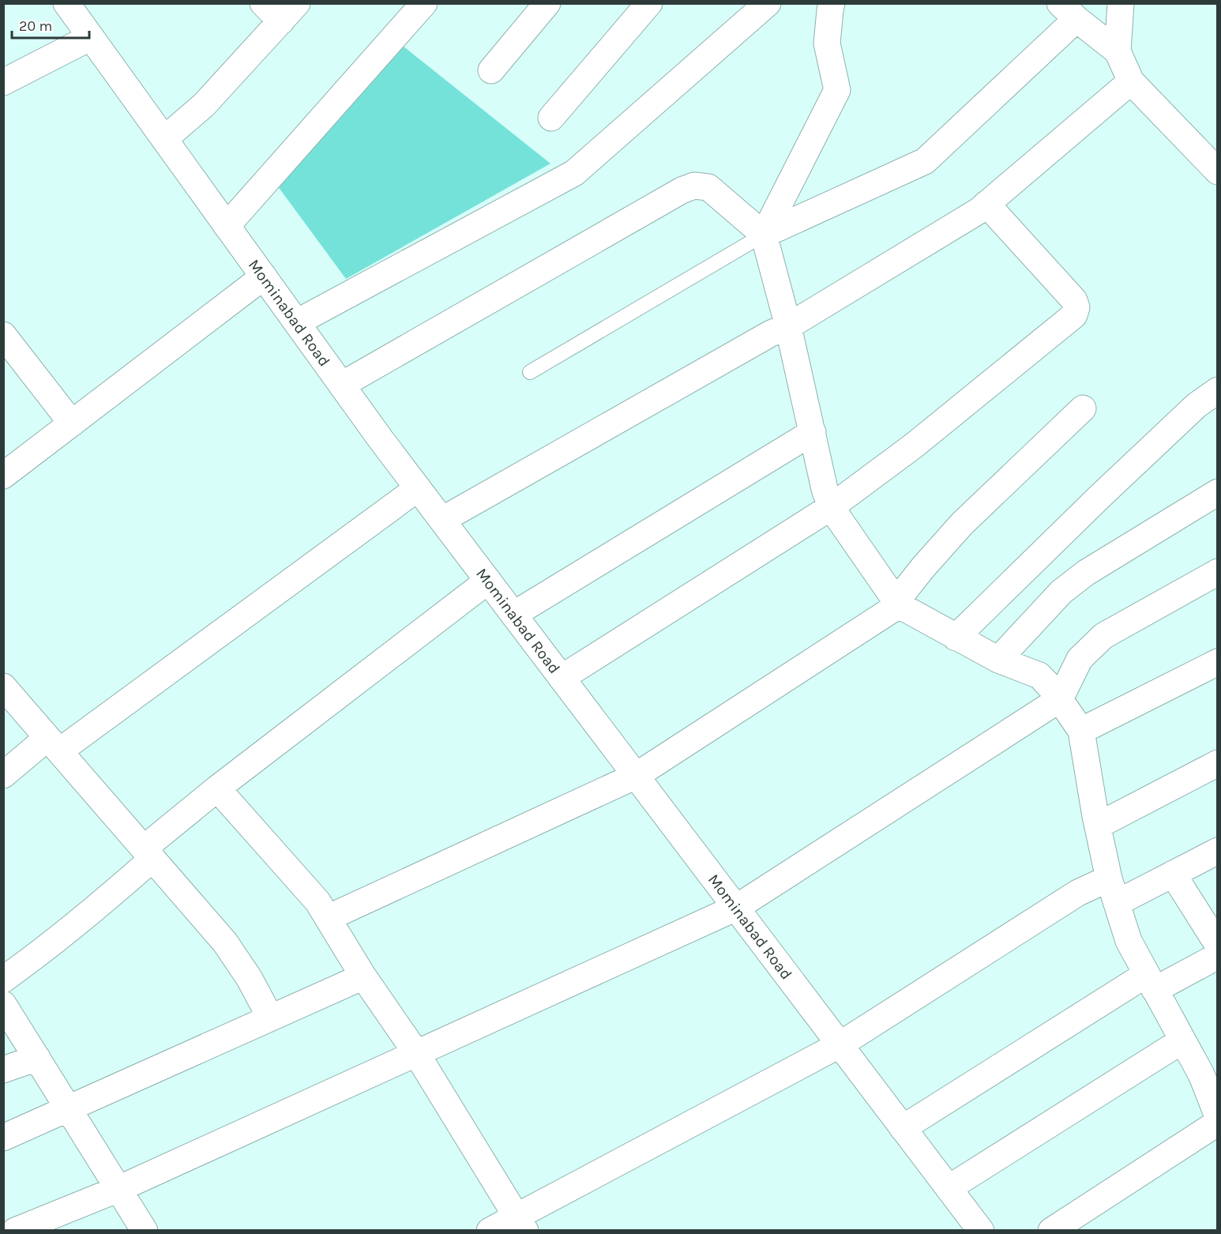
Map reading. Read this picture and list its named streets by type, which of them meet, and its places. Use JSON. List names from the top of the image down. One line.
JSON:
{"streets":{"street":["Mominabad Road"]},"scale_bar":"20 m"}
